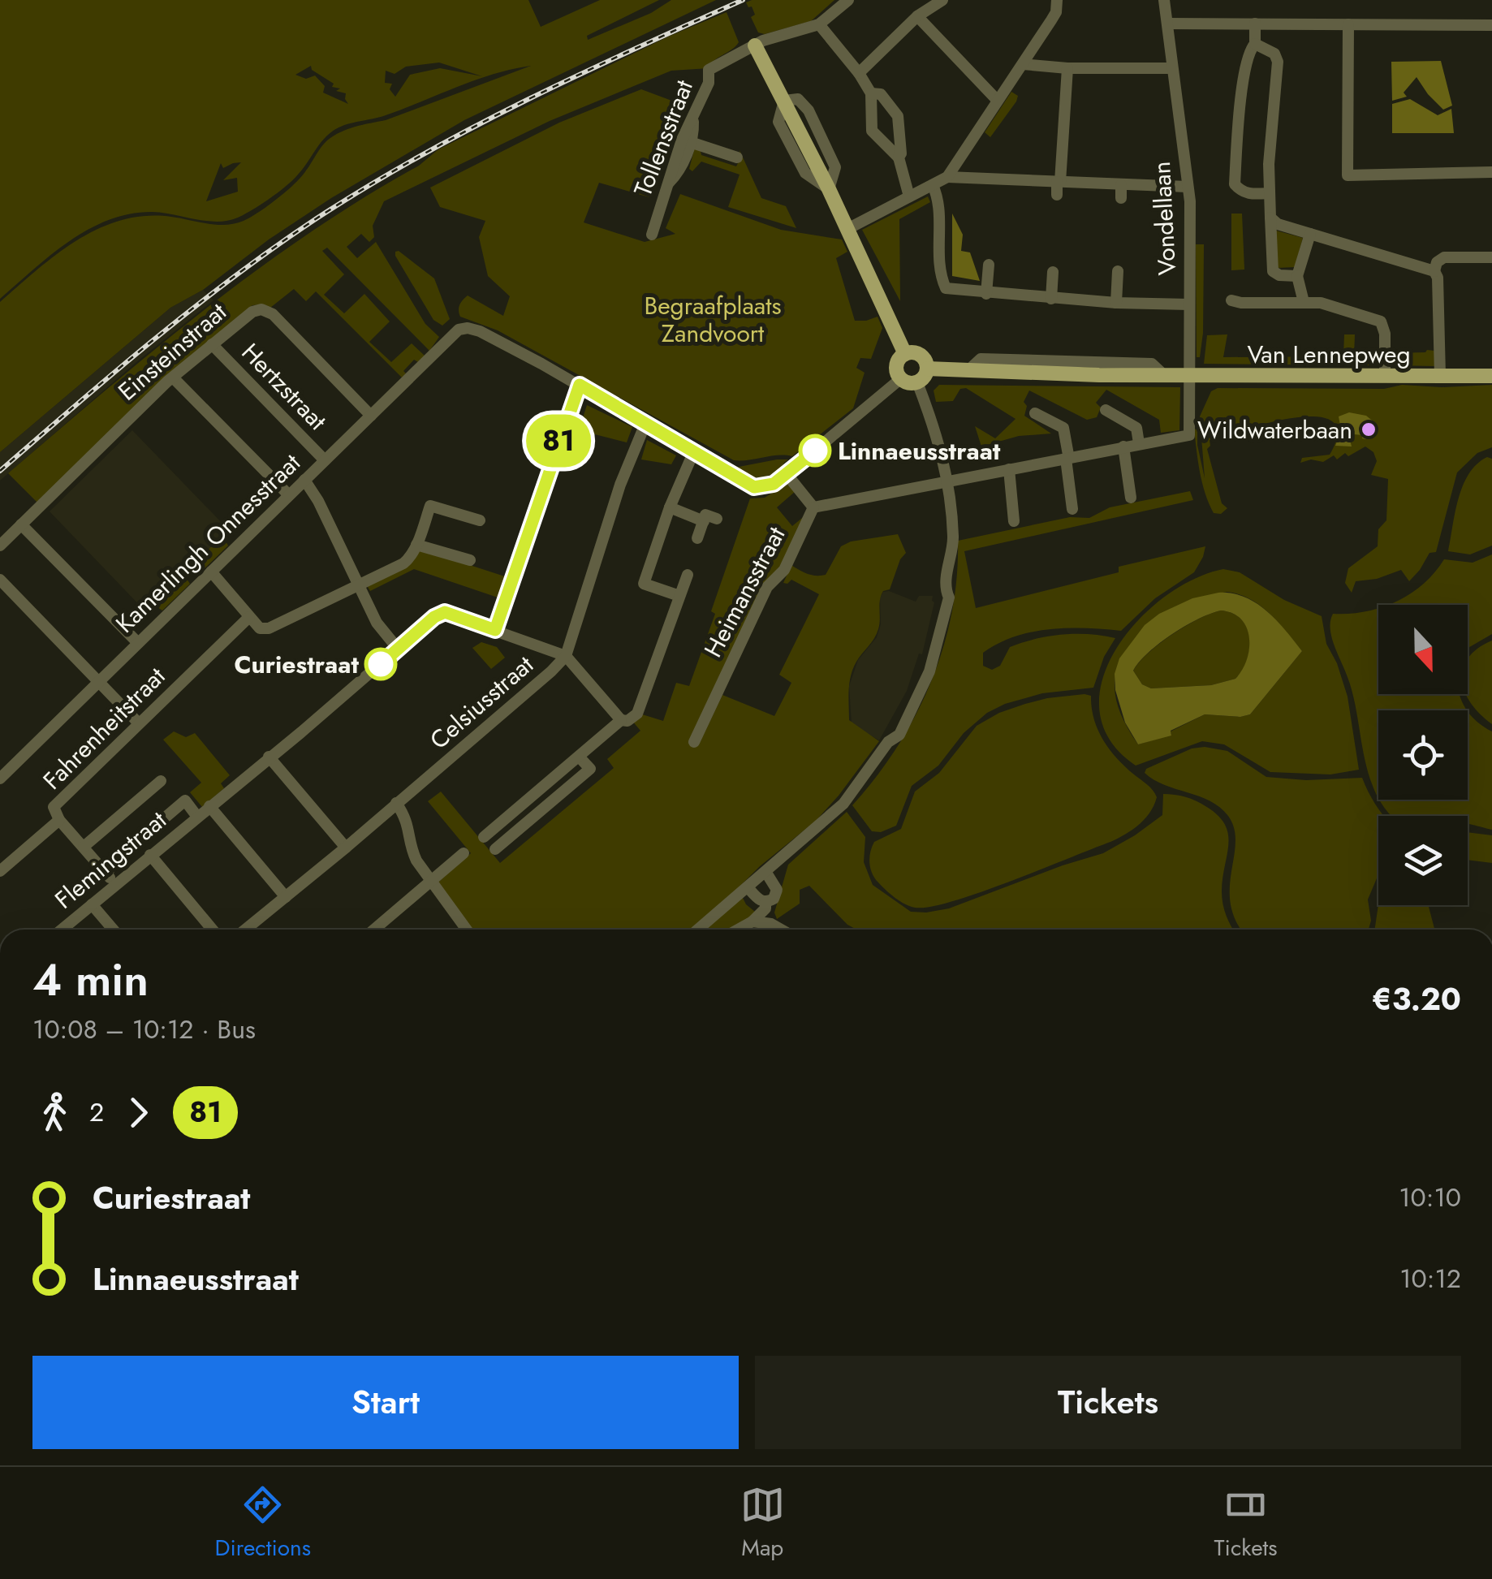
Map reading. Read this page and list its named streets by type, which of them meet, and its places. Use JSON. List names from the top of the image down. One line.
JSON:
{"streets":{"main road":["Van Lennepweg"],"street":["Tollensstraat","Vondellaan","Einsteinstraat","Hertzstraat","Kamerlingh Onnesstraat","Heimansstraat","Celsiusstraat","Fahrenheitstraat","Flemingstraat"]},"crossings":[["Vondellaan","Van Lennepweg"],["Vondellaan","Heimansstraat"],["Einsteinstraat","Hertzstraat"],["Einsteinstraat","Kamerlingh Onnesstraat"],["Hertzstraat","Kamerlingh Onnesstraat"],["Celsiusstraat","Flemingstraat"]],"parks":["Begraafplaats Zandvoort"],"places":["Wildwaterbaan","Linnaeusstraat","Curiestraat"],"lines":["bus line 81"],"north":"bottom","page":{"on_map":"81","heading":["4 min","10:08 – 10:12 · Bus","€3.20"],"legs":["2","81"],"list":[{"name":"Curiestraat","value":"10:10"},{"name":"Linnaeusstraat","value":"10:12"}],"buttons":["Start","Tickets"],"tabs":["Directions","Map","Tickets"]}}
